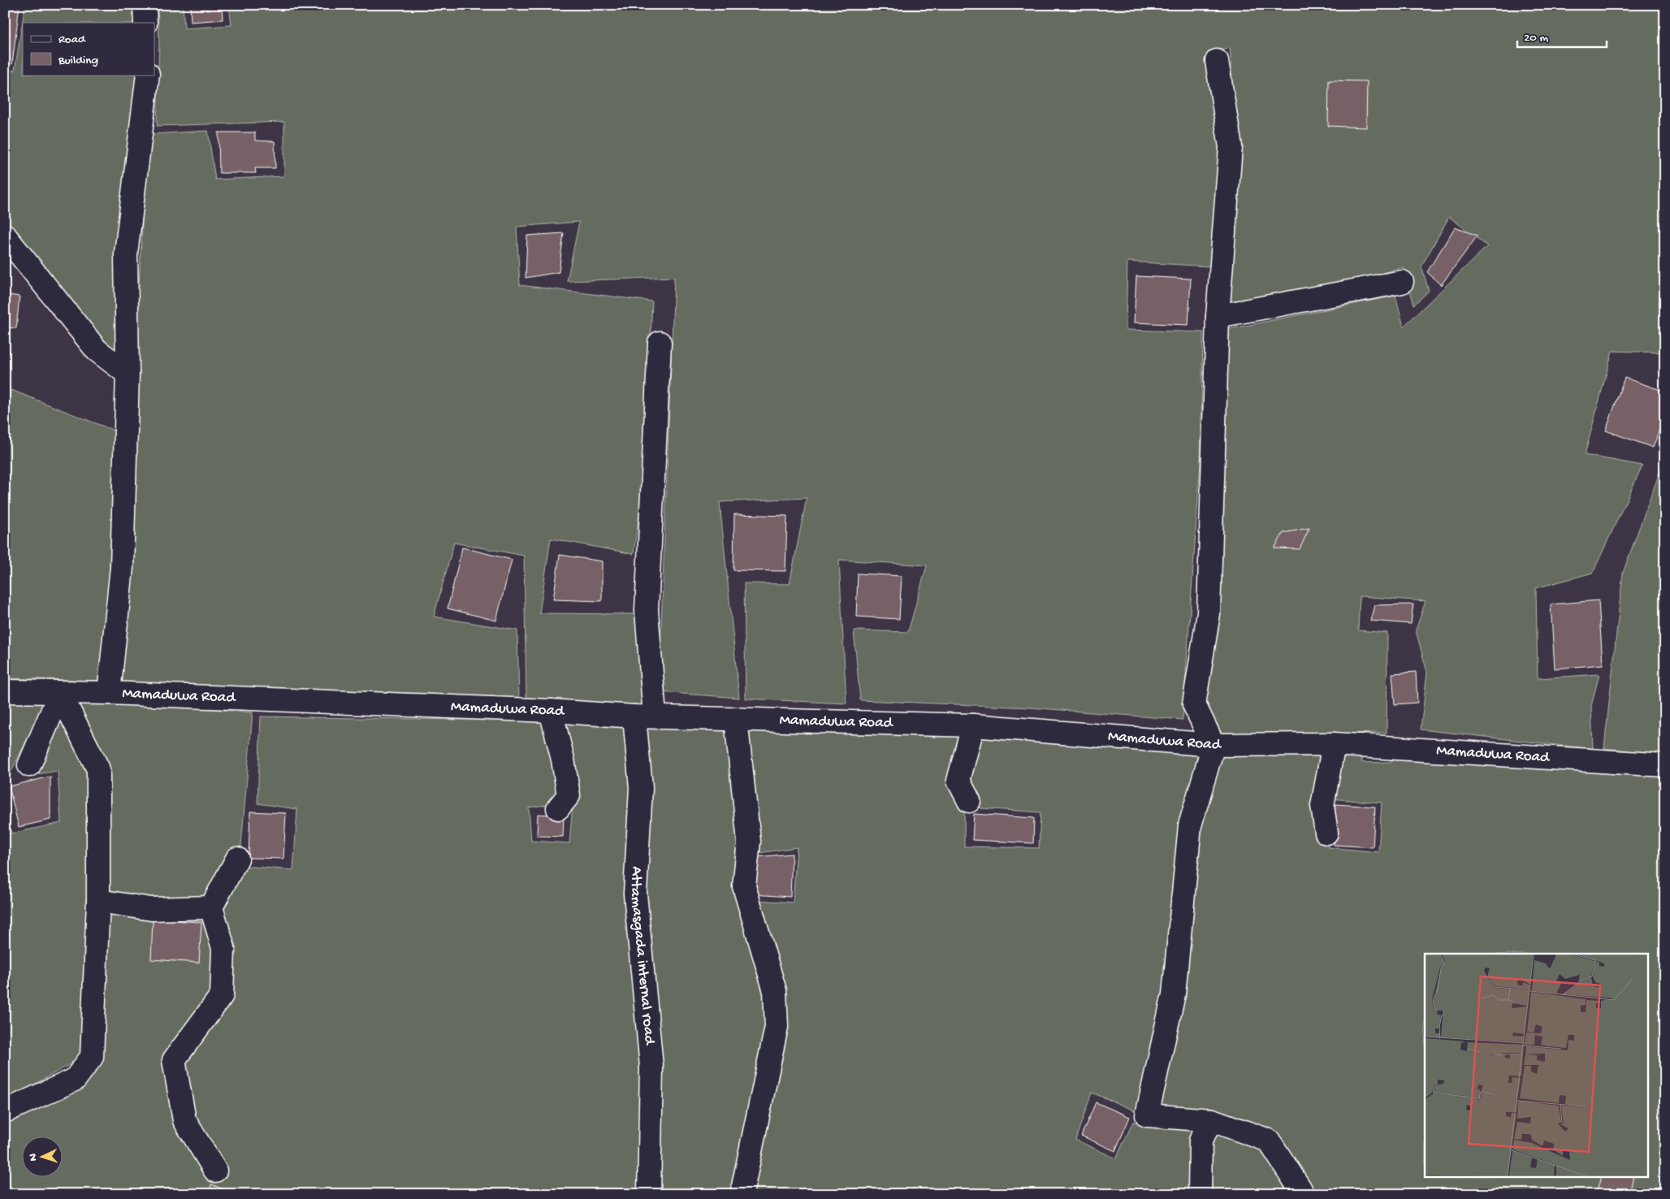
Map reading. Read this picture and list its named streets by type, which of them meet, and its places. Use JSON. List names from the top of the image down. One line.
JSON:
{"streets":{"street":["Mamaduwa Road","Attamasgada internal road"]},"crossings":[["Mamaduwa Road","Attamasgada internal road"]],"legend":["Road","Building"],"scale_bar":"20 m","north":"left"}
